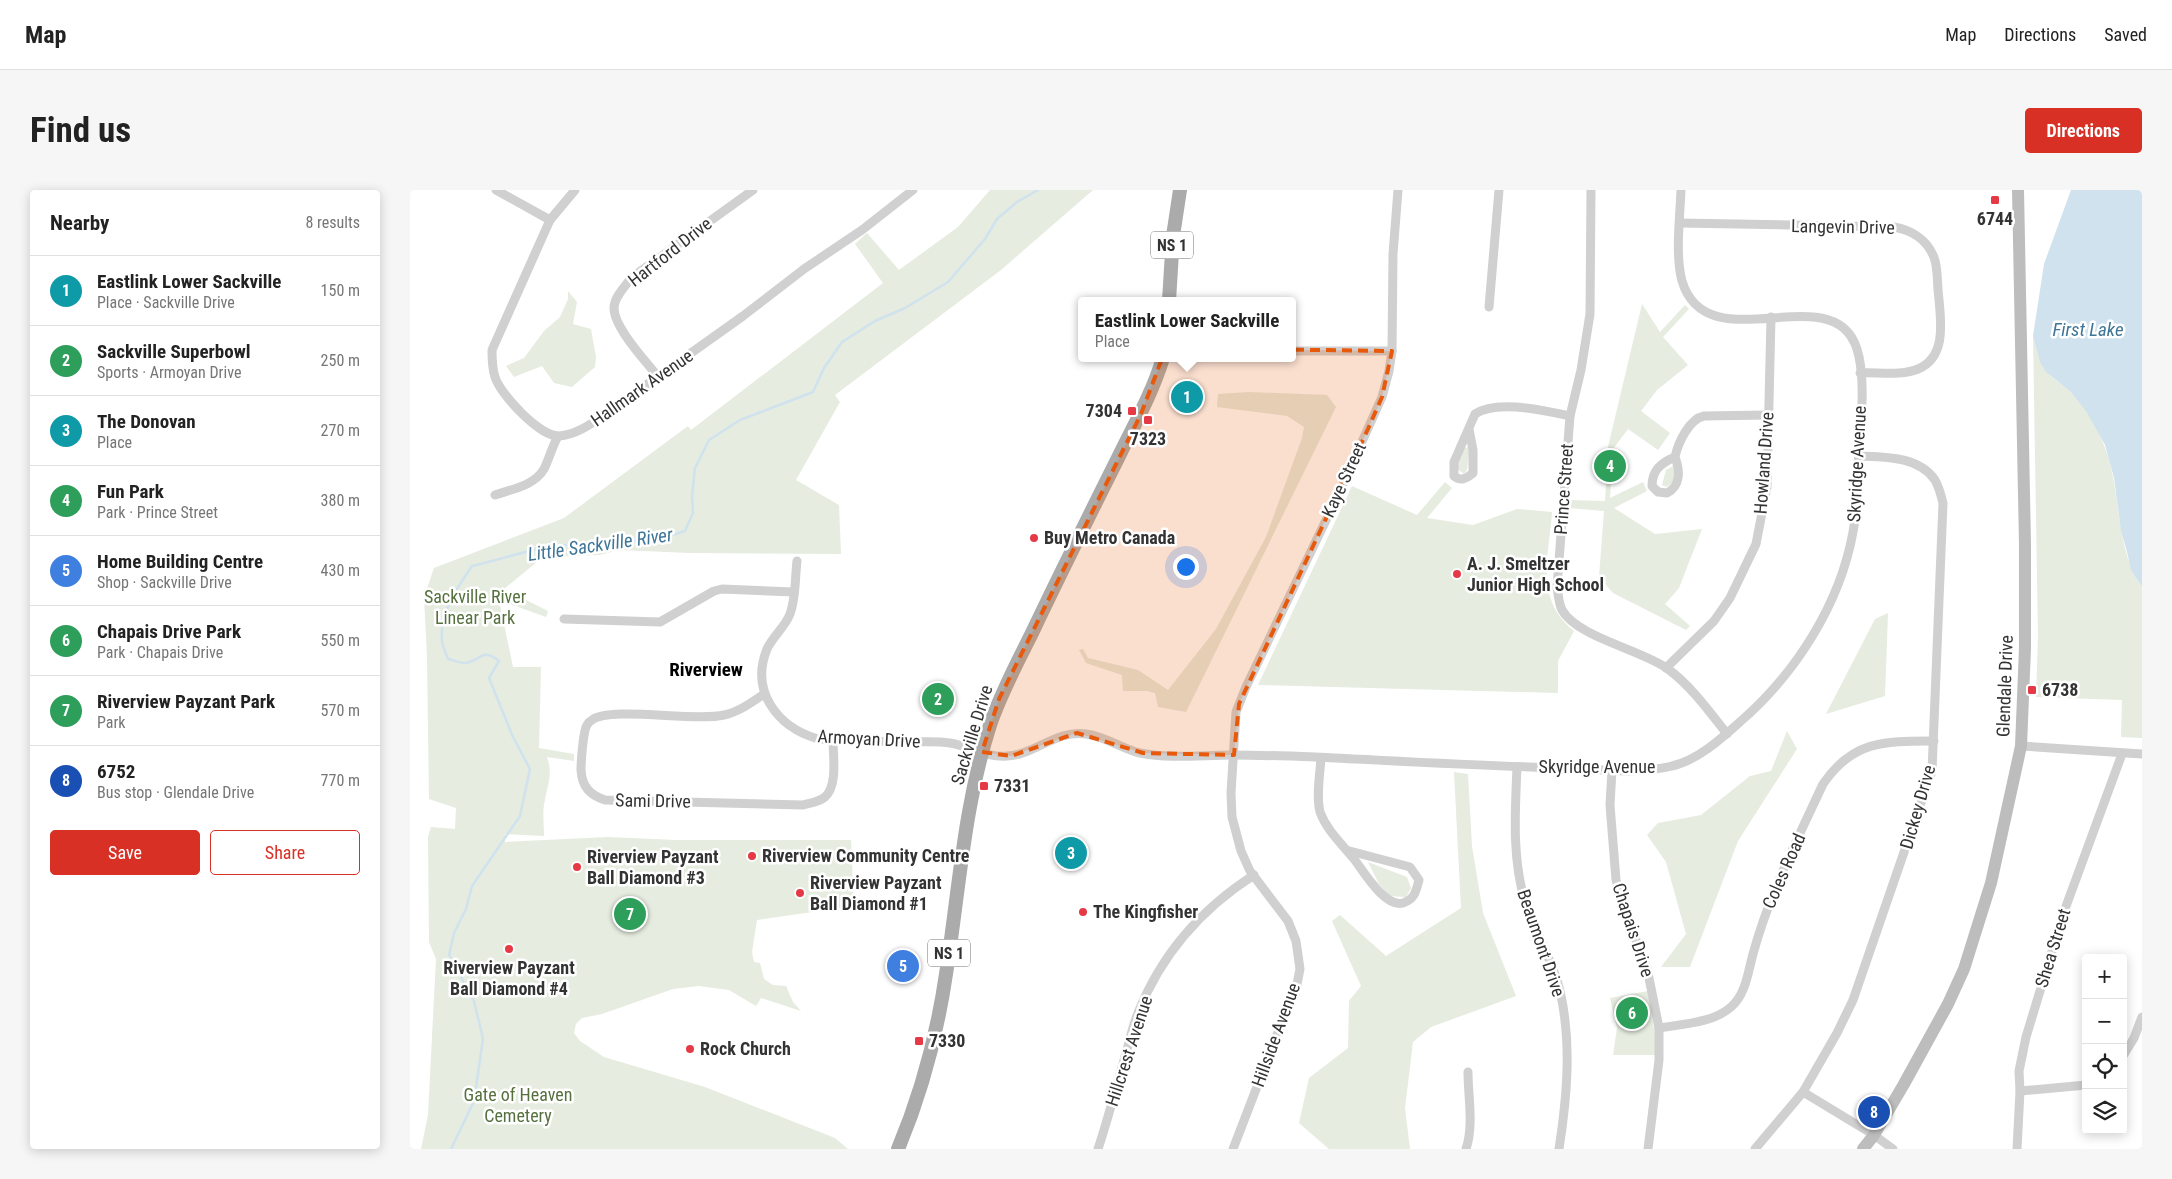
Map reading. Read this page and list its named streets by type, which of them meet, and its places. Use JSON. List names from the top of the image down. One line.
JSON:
{"streets":{"main road":["NS 1","Glendale Drive","Sackville Drive"],"street":["Langevin Drive","Hartford Drive","Hallmark Avenue","Howland Drive","Skyridge Avenue","Kaye Street","Prince Street","Armoyan Drive","Sami Drive","Dickey Drive","Coles Road","Chapais Drive","Beaumont Drive","Shea Street","Hillside Avenue","Hillcrest Avenue"]},"crossings":[["Langevin Drive","Skyridge Avenue"],["Hartford Drive","Hallmark Avenue"],["Howland Drive","Skyridge Avenue"],["Howland Drive","Prince Street"],["Skyridge Avenue","Kaye Street"],["Skyridge Avenue","Prince Street"],["Skyridge Avenue","Sackville Drive"],["Skyridge Avenue","Armoyan Drive"],["Skyridge Avenue","Dickey Drive"],["Skyridge Avenue","Chapais Drive"],["Skyridge Avenue","Beaumont Drive"],["Skyridge Avenue","Hillside Avenue"],["Kaye Street","Hillside Avenue"],["Sackville Drive","Armoyan Drive"],["Armoyan Drive","Sami Drive"],["Dickey Drive","Coles Road"],["Coles Road","Chapais Drive"],["Hillside Avenue","Hillcrest Avenue"]],"districts":["Riverview"],"water":["First Lake","Little Sackville River"],"parks":["Sackville River Linear Park","Gate of Heaven Cemetery"],"places":{"transit":["6744","7304","7323","6738","7331","7330"],"other":["Buy Metro Canada","A. J. Smeltzer Junior High School","Riverview Community Centre","Riverview Payzant Ball Diamond #3","Riverview Payzant Ball Diamond #1","The Kingfisher","Riverview Payzant Ball Diamond #4","Rock Church"]},"page":{"header":"Map","nav":["Map","Directions","Saved"],"buttons":["Directions",["Save","Share"]],"title":"Find us","heading":["Nearby","8 results"],"list":[{"mark":"1","name":"Eastlink Lower Sackville","note":"Place · Sackville Drive","value":"150 m"},{"mark":"2","name":"Sackville Superbowl","note":"Sports · Armoyan Drive","value":"250 m"},{"mark":"3","name":"The Donovan","note":"Place","value":"270 m"},{"mark":"4","name":"Fun Park","note":"Park · Prince Street","value":"380 m"},{"mark":"5","name":"Home Building Centre","note":"Shop · Sackville Drive","value":"430 m"},{"mark":"6","name":"Chapais Drive Park","note":"Park · Chapais Drive","value":"550 m"},{"mark":"7","name":"Riverview Payzant Park","note":"Park","value":"570 m"},{"mark":"8","name":"6752","note":"Bus stop · Glendale Drive","value":"770 m"}],"popup":["Eastlink Lower Sackville","Place"],"pins":["1","4","2","3","7","5","6","8"],"map_buttons":["+","−"]}}
